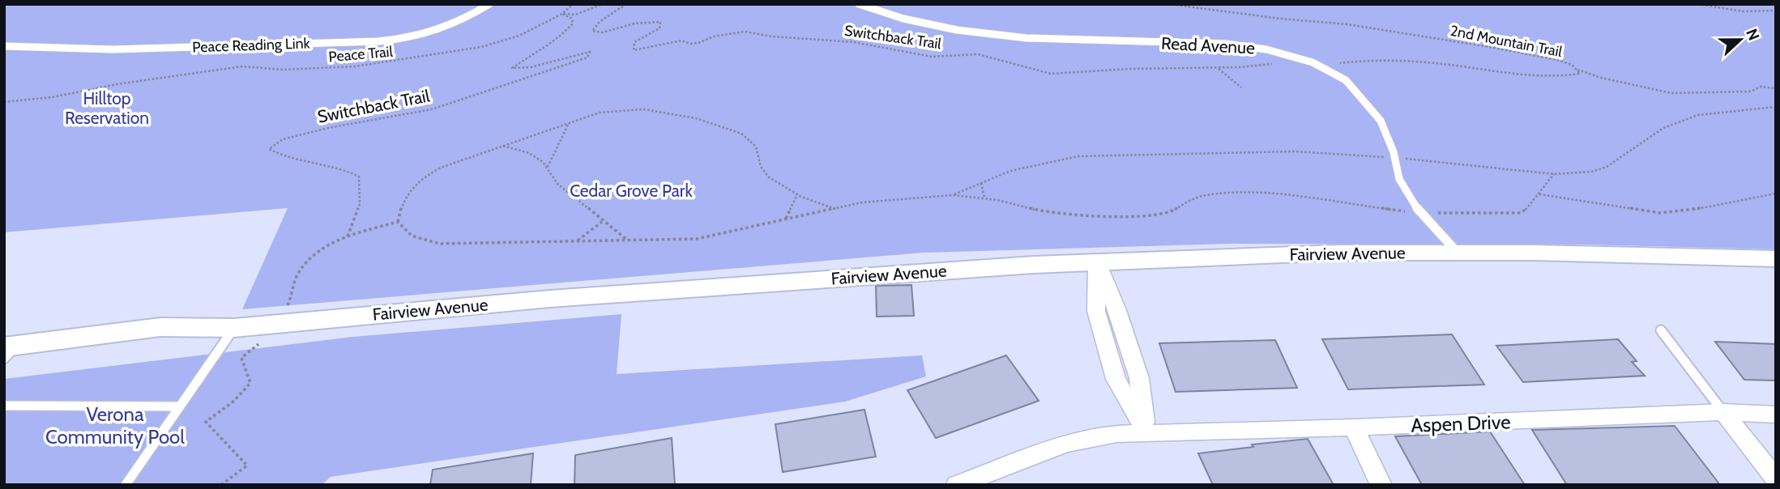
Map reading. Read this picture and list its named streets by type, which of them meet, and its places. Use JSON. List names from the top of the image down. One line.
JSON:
{"streets":{"main road":["Fairview Avenue"],"street":["Aspen Drive"],"lane":["Peace Reading Link","Read Avenue"],"path":["Switchback Trail","2nd Mountain Trail","Peace Trail"]},"crossings":[["Switchback Trail","Peace Trail"],["2nd Mountain Trail","Read Avenue"],["Read Avenue","Fairview Avenue"]],"parks":["Hilltop Reservation","Cedar Grove Park","Verona Community Pool"],"north":"right"}
